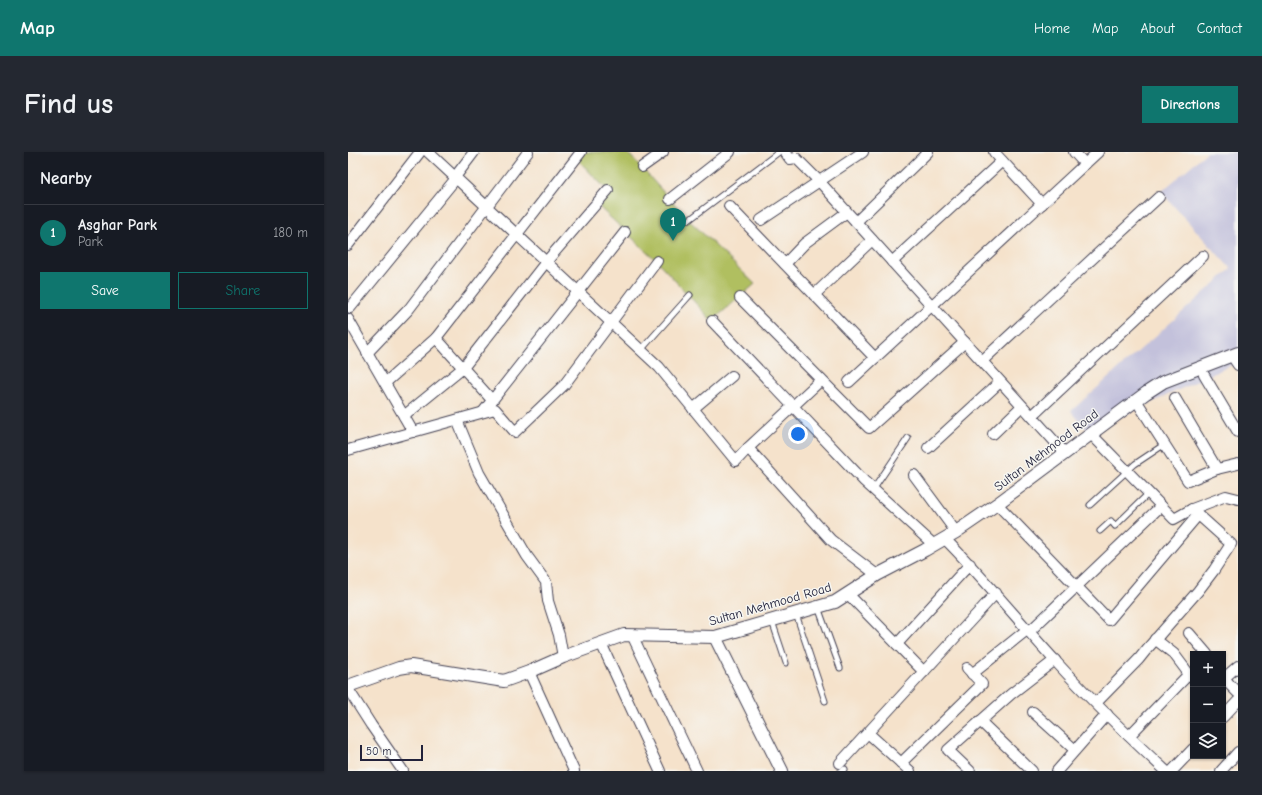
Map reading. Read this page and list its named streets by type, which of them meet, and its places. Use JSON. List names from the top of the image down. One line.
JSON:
{"streets":{"street":["Sultan Mehmood Road"]},"scale_bar":"50 m","page":{"header":"Map","nav":["Home","Map","About","Contact"],"buttons":["Directions",["Save","Share"]],"title":"Find us","heading":"Nearby","list":[{"mark":"1","name":"Asghar Park","note":"Park","value":"180 m"}],"pins":"1","map_buttons":["+","−"],"scale":"50 m"}}
